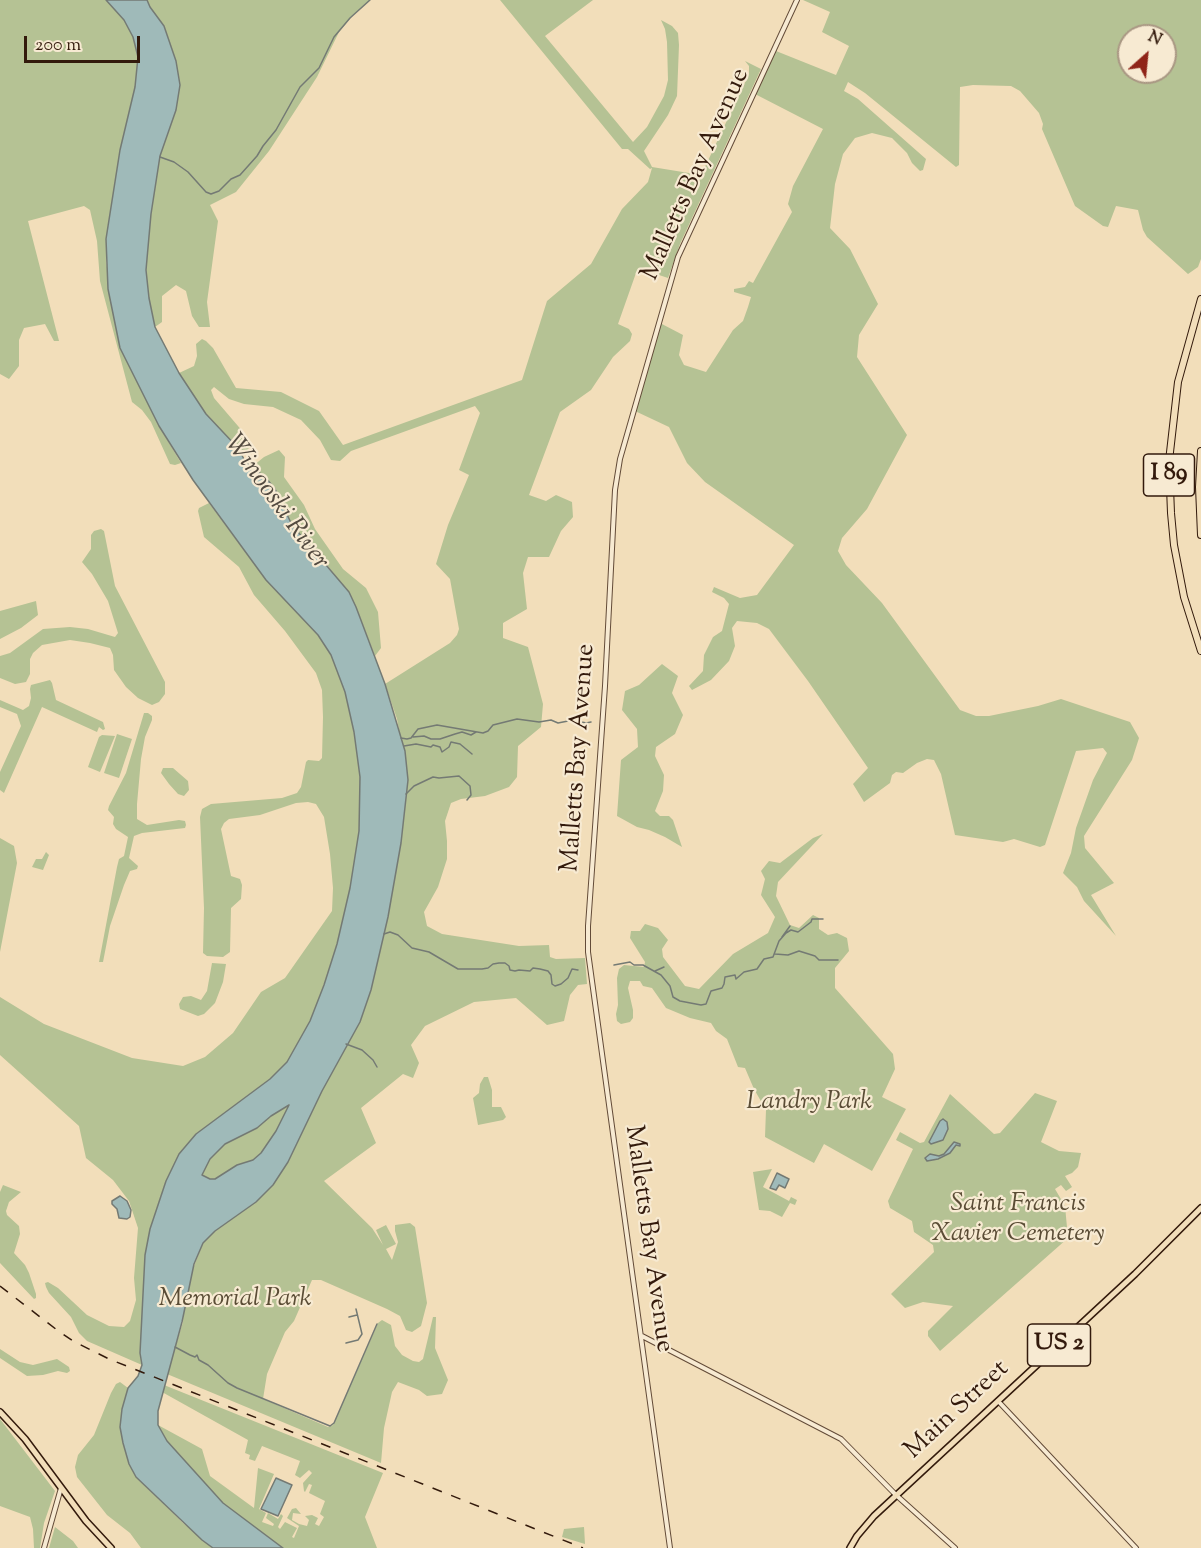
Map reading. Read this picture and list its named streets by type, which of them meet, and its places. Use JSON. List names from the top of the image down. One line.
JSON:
{"streets":{"highway":["I 89"],"main road":["US 2","Main Street"],"street":["Malletts Bay Avenue"]},"water":["Winooski River"],"parks":["Landry Park","Saint Francis Xavier Cemetery","Memorial Park"],"scale_bar":"200 m","north":"top right"}
